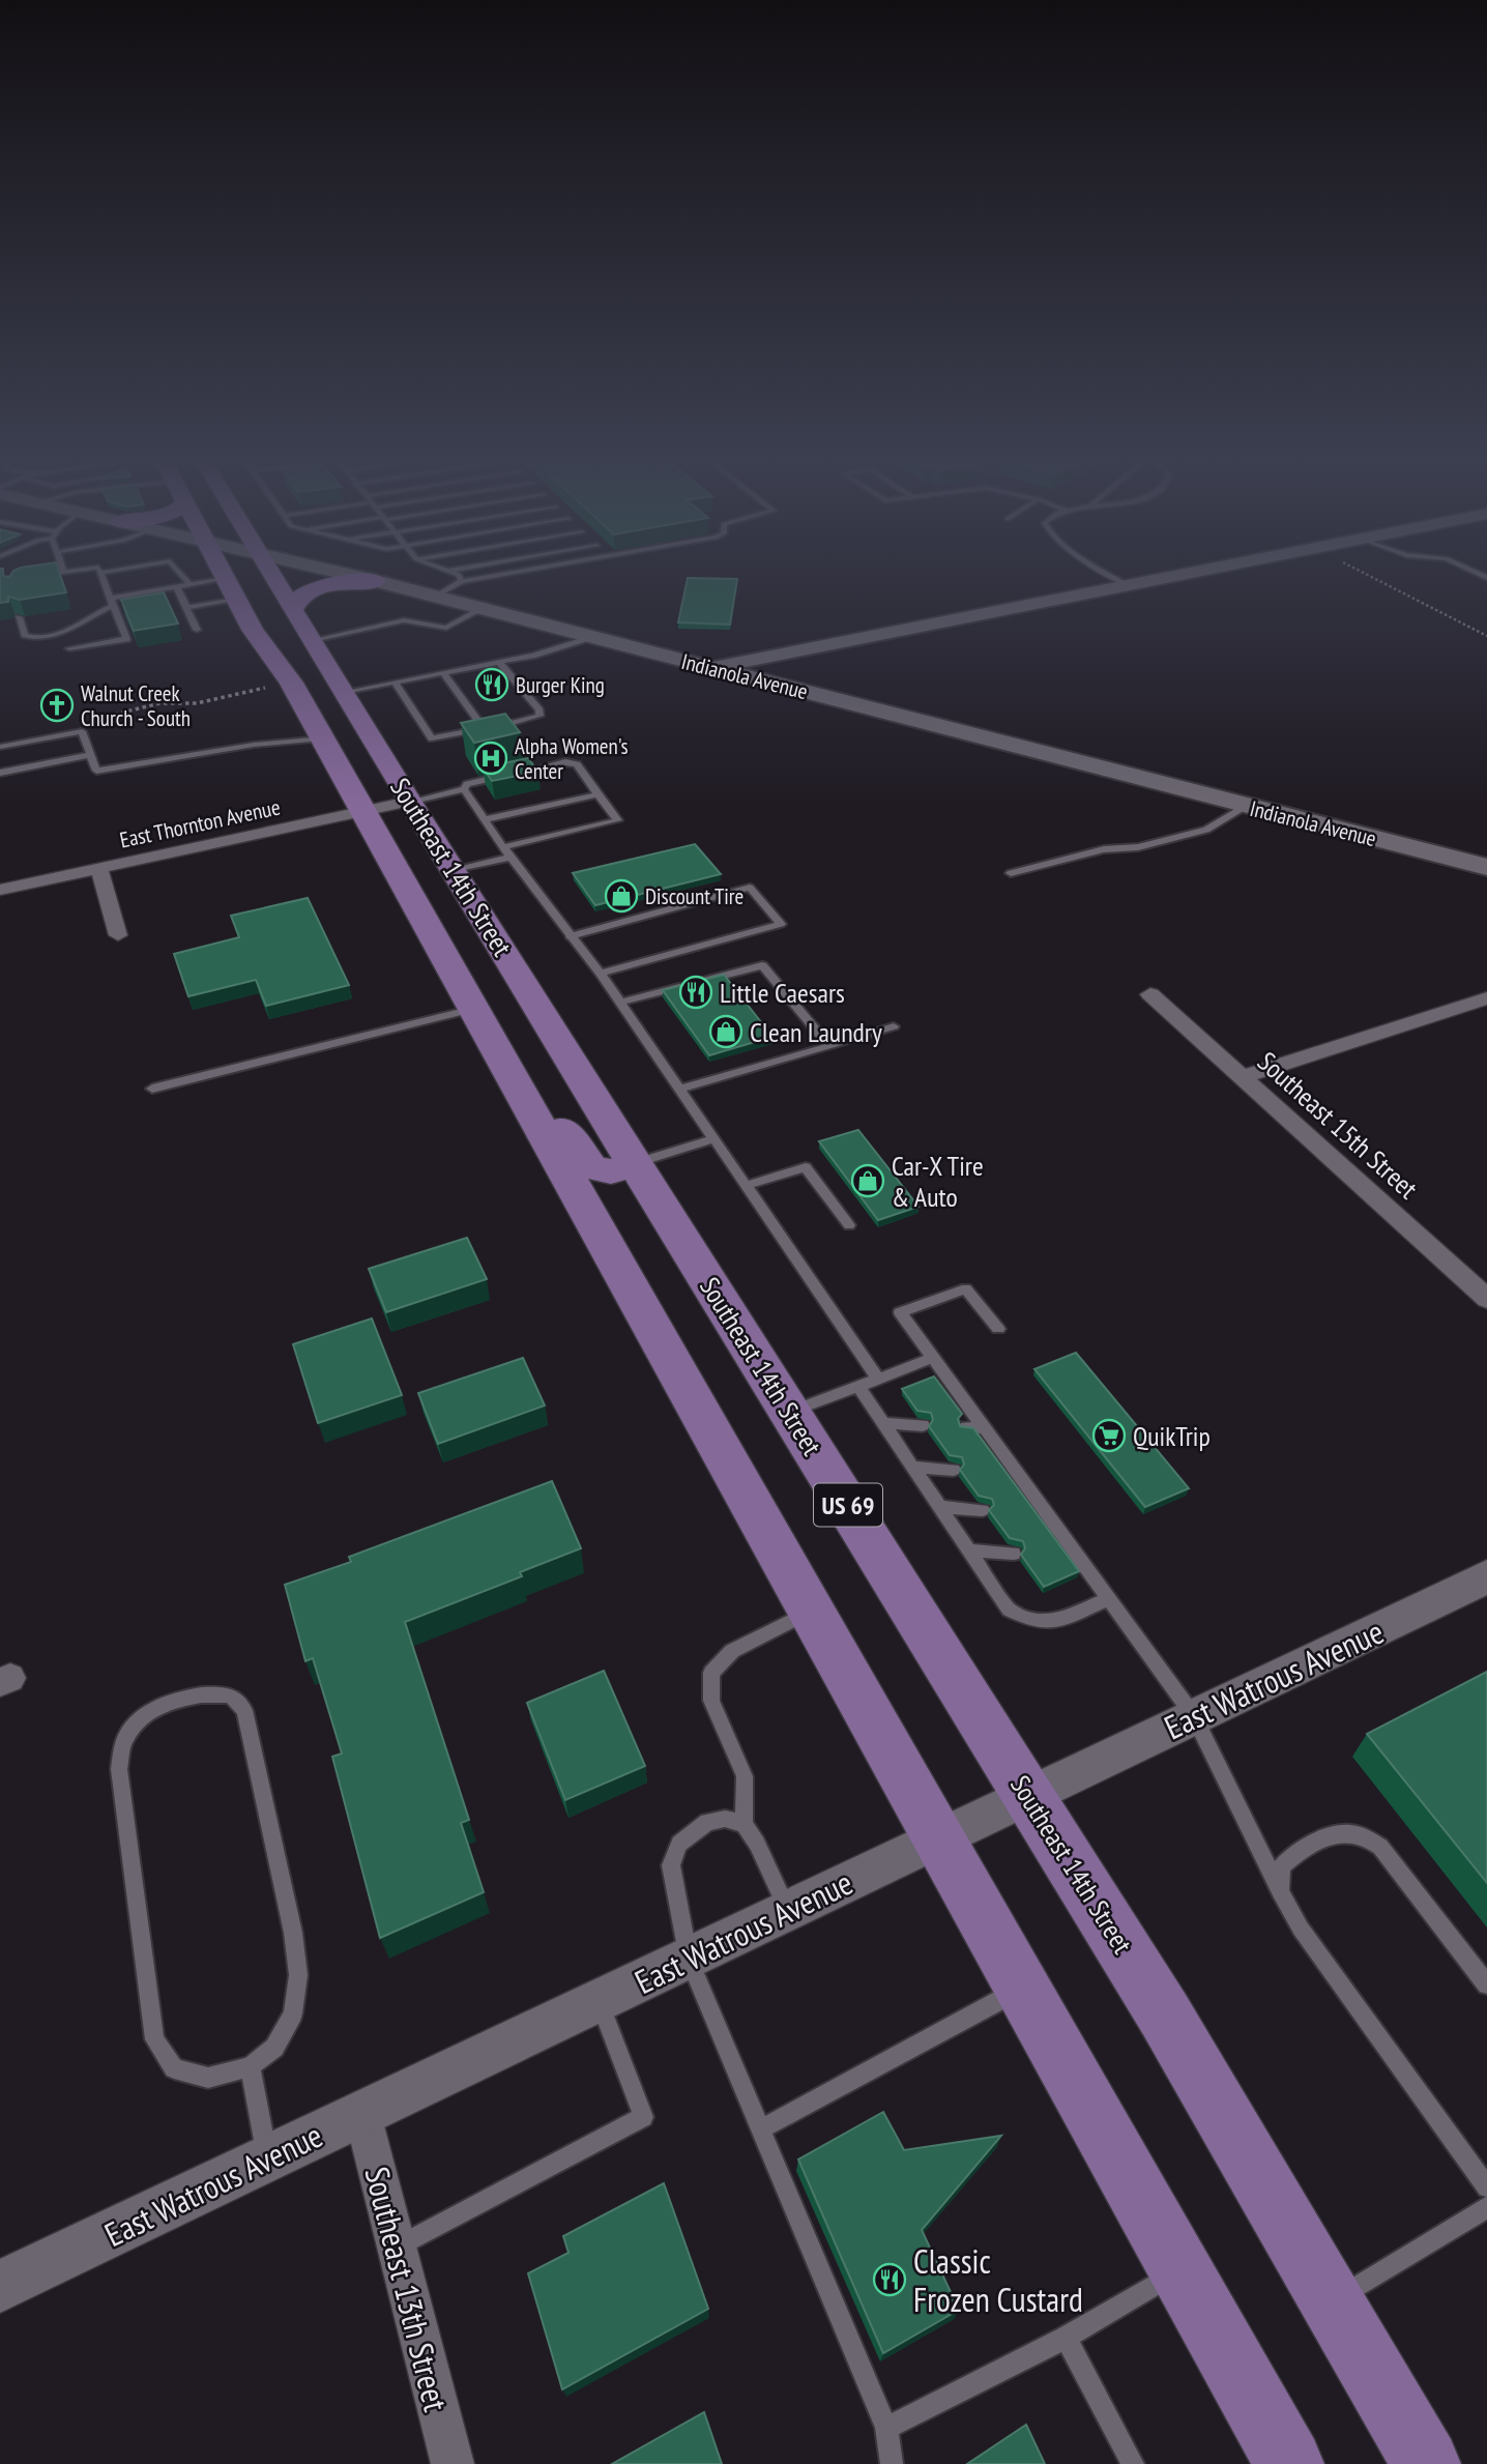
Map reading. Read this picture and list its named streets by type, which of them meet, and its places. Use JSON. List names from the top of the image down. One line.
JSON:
{"streets":{"main road":["Indianola Avenue","Southeast 14th Street","US 69"],"street":["East Thornton Avenue","Southeast 15th Street","East Watrous Avenue","Southeast 13th Street"]},"crossings":[["East Thornton Avenue","Southeast 14th Street"],["Southeast 14th Street","East Watrous Avenue"],["East Watrous Avenue","Southeast 13th Street"]],"places":{"restaurant":["Burger King","Little Caesars","Classic Frozen Custard"],"church":["Walnut Creek Church - South"],"hospital":["Alpha Women's Center"],"shop":["Discount Tire","Clean Laundry","Car-X Tire & Auto"],"supermarket":["QuikTrip"]}}
